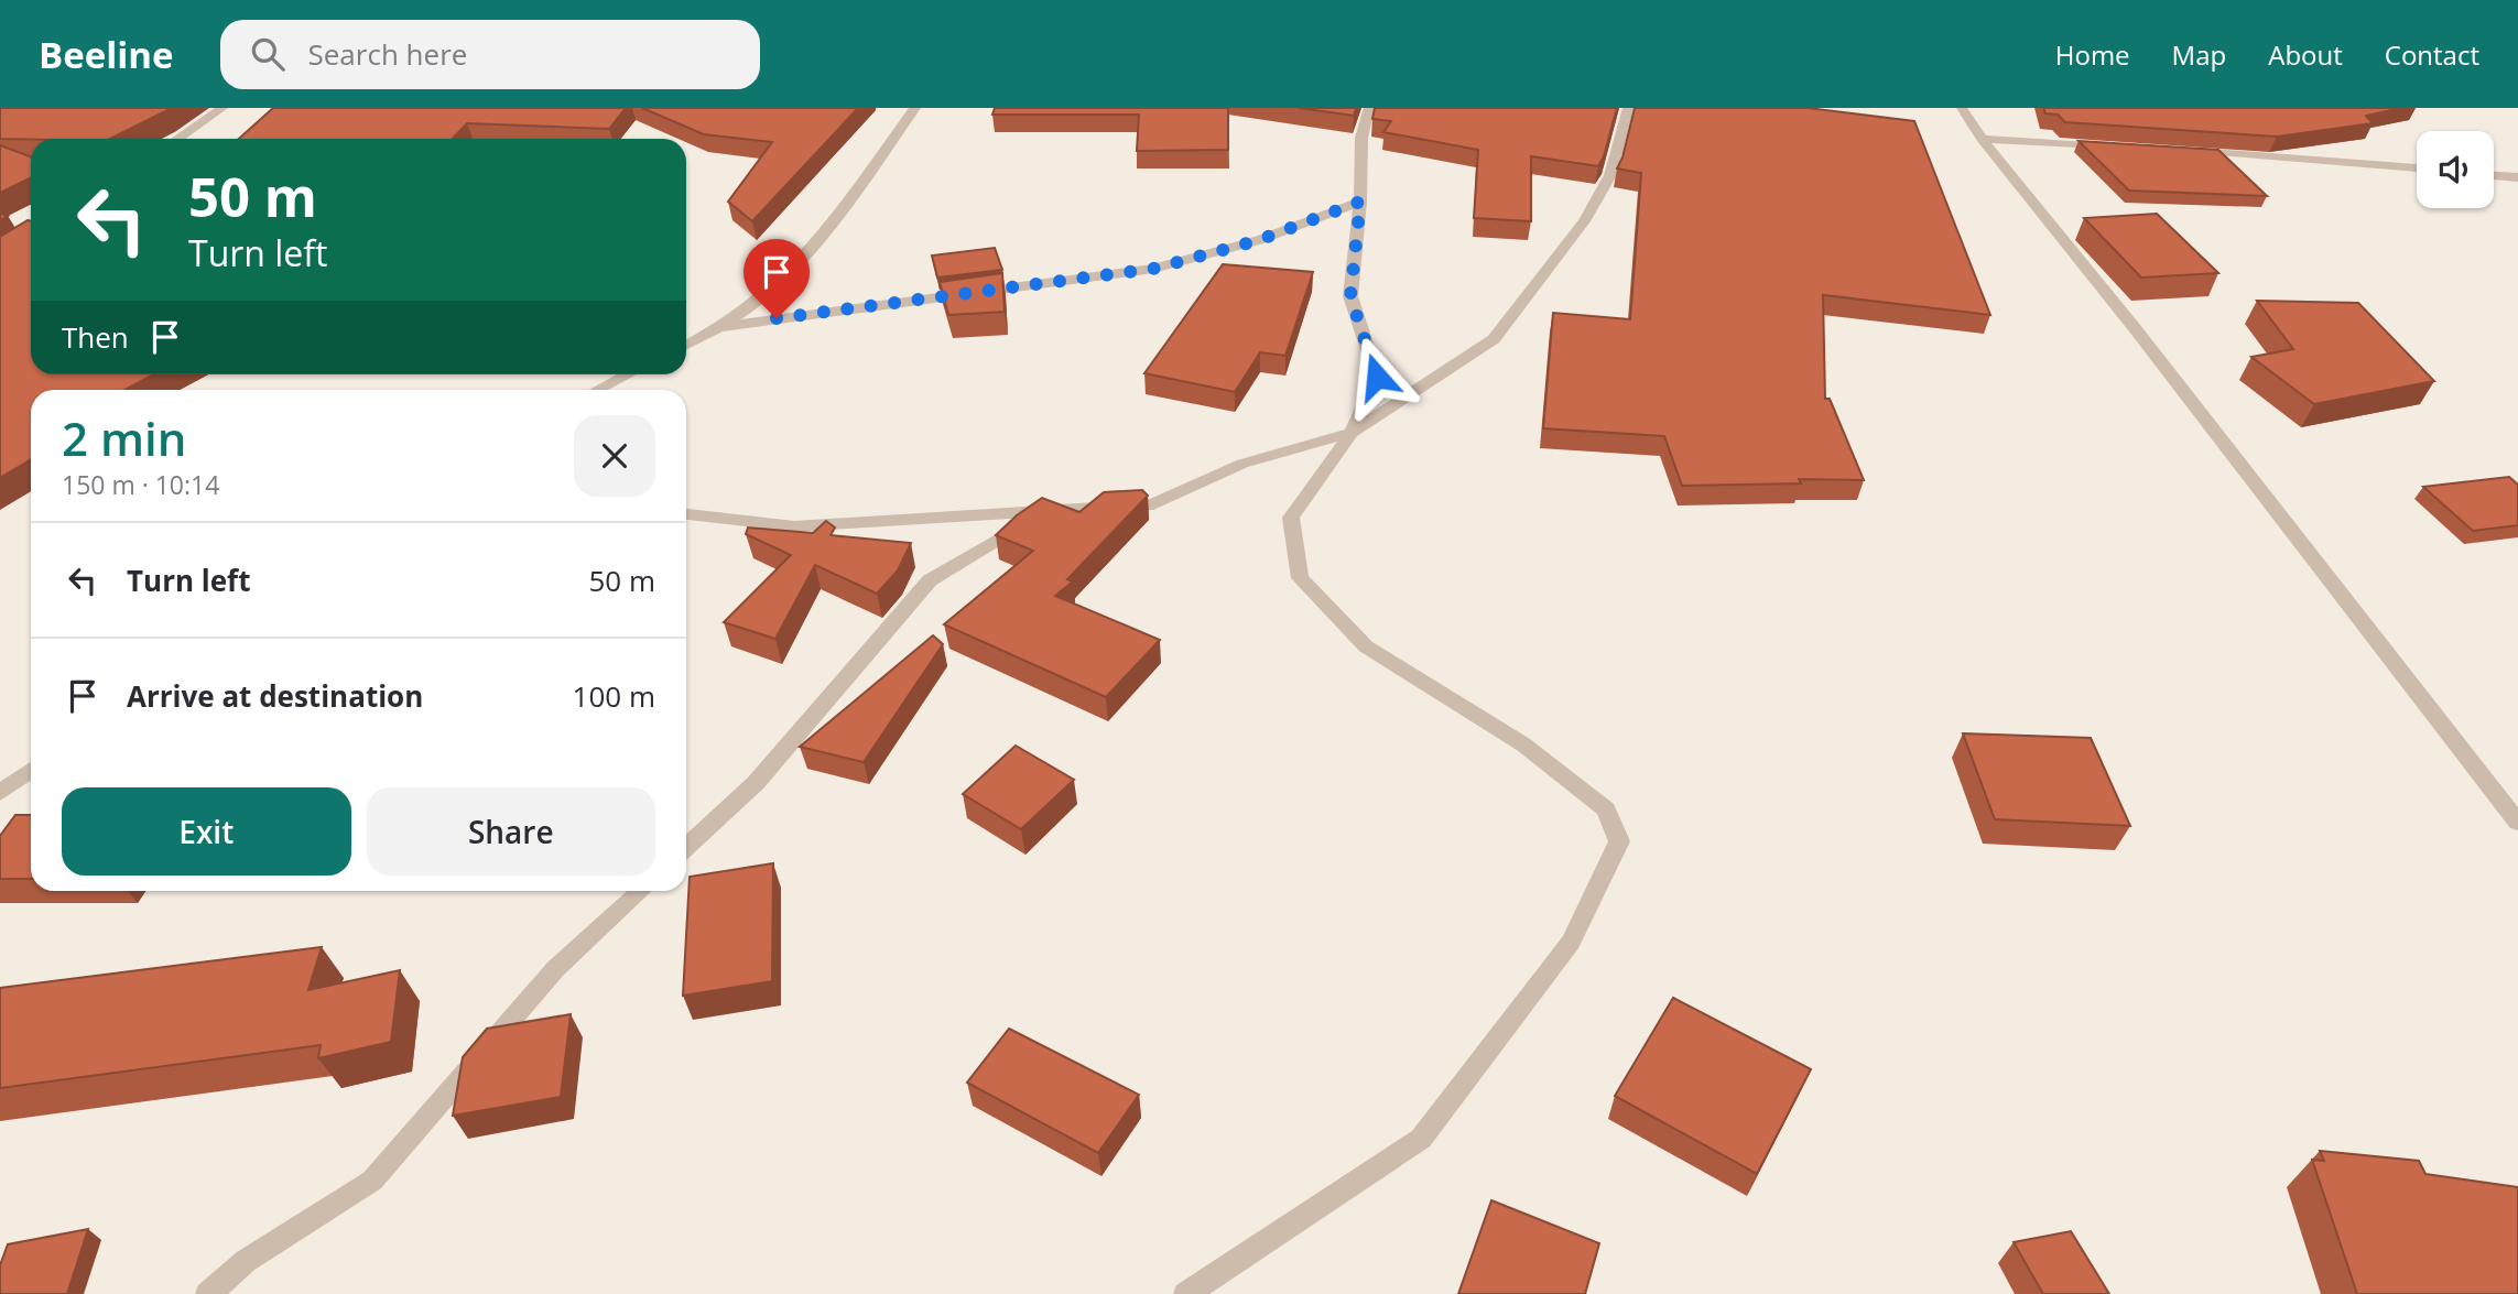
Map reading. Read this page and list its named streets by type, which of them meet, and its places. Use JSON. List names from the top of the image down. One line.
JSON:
{"page":{"header":"Beeline","search":"Search here","nav":["Home","Map","About","Contact"],"turn":["50 m","Turn left"],"then":"Then","heading":["2 min","150 m · 10:14"],"list":[{"name":"Turn left","value":"50 m"},{"name":"Arrive at destination","value":"100 m"}],"buttons":["Exit","Share"]}}
